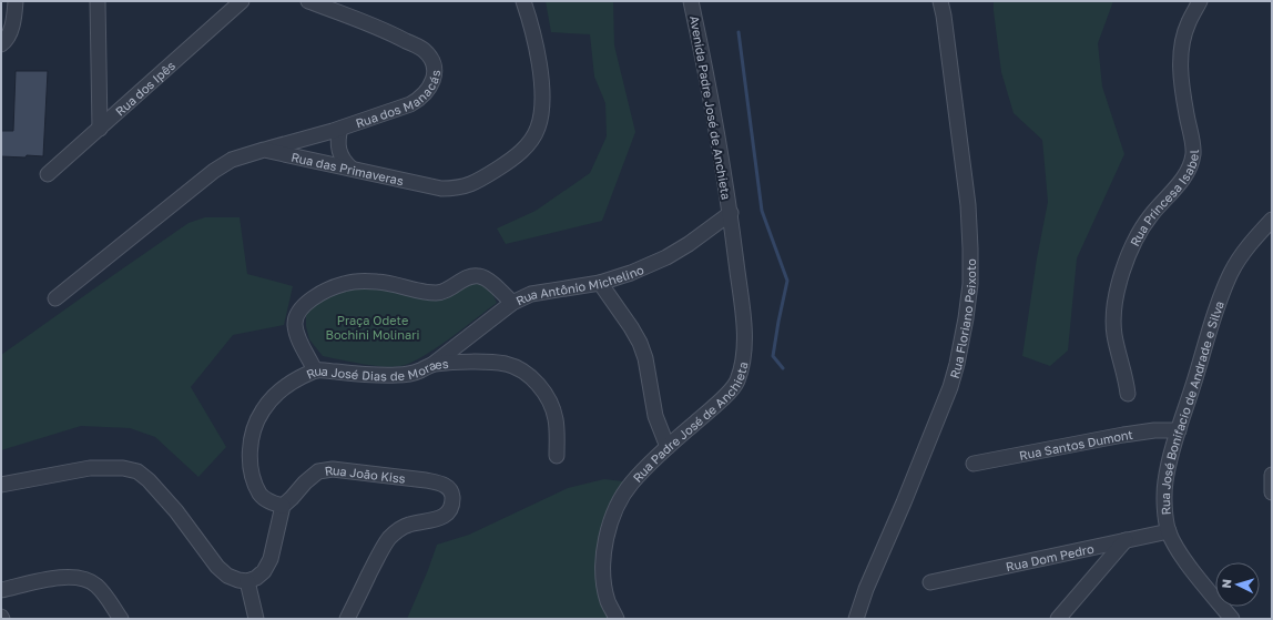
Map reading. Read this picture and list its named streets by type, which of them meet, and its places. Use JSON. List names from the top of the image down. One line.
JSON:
{"streets":{"street":["Rua dos Ipês","Rua dos Manacás","Avenida Padre José de Anchieta","Rua das Primaveras","Rua Princesa Isabel","Rua Antônio Michelino","Rua Floriano Peixoto","Rua José Dias de Moraes","Rua José Bonifacio de Andrade e Silva","Rua Padre José de Anchieta","Rua Santos Dumont","Rua João Kiss","Rua Dom Pedro"]},"crossings":[["Rua dos Manacás","Rua das Primaveras"],["Avenida Padre José de Anchieta","Rua Antônio Michelino"],["Avenida Padre José de Anchieta","Rua Padre José de Anchieta"],["Rua Antônio Michelino","Rua José Dias de Moraes"],["Rua Antônio Michelino","Rua Padre José de Anchieta"],["Rua José Dias de Moraes","Rua João Kiss"],["Rua José Bonifacio de Andrade e Silva","Rua Santos Dumont"],["Rua José Bonifacio de Andrade e Silva","Rua Dom Pedro"]],"parks":["Praça Odete Bochini Molinari"],"north":"left"}
